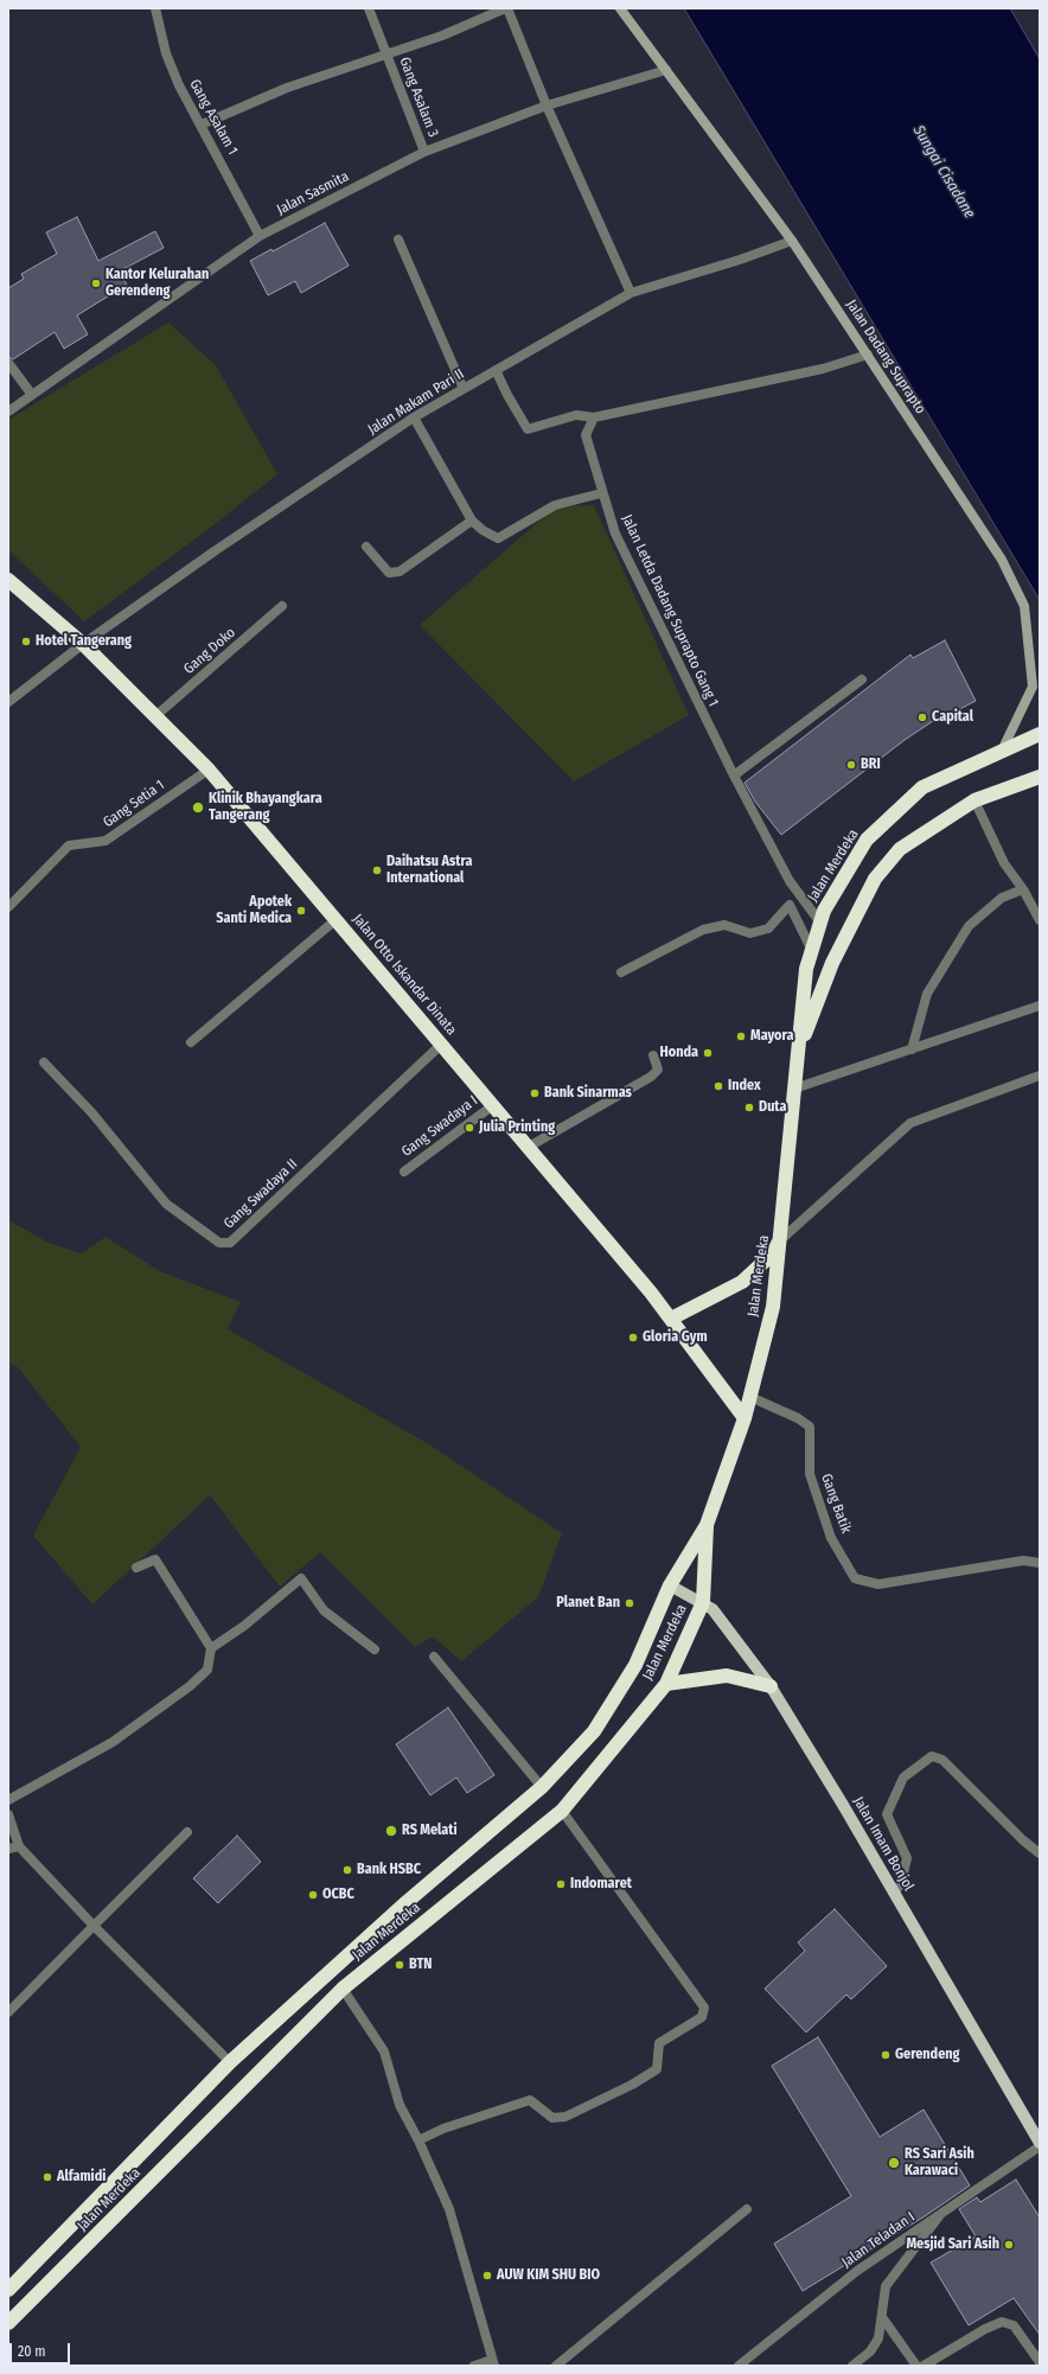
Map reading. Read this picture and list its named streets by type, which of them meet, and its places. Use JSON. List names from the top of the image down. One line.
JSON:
{"streets":{"highway":["Jalan Merdeka","Jalan Otto Iskandar Dinata"],"main road":["Jalan Dadang Suprapto","Jalan Imam Bonjol"],"street":["Gang Asalam 3","Gang Asalam 1","Jalan Sasmita","Jalan Makam Pari II","Jalan Letda Dadang Suprapto Gang 1","Gang Doko","Gang Setia 1","Gang Swadaya I","Gang Swadaya II","Gang Batik","Jalan Teladan I"]},"crossings":[["Gang Asalam 3","Jalan Sasmita"],["Gang Asalam 1","Jalan Sasmita"],["Jalan Sasmita","Jalan Dadang Suprapto"],["Jalan Dadang Suprapto","Jalan Makam Pari II"],["Jalan Dadang Suprapto","Jalan Merdeka"],["Jalan Makam Pari II","Jalan Otto Iskandar Dinata"],["Jalan Letda Dadang Suprapto Gang 1","Jalan Merdeka"],["Gang Doko","Jalan Otto Iskandar Dinata"],["Gang Setia 1","Jalan Otto Iskandar Dinata"],["Jalan Merdeka","Jalan Otto Iskandar Dinata"],["Jalan Merdeka","Gang Batik"],["Jalan Merdeka","Jalan Imam Bonjol"],["Jalan Otto Iskandar Dinata","Gang Swadaya I"],["Jalan Otto Iskandar Dinata","Gang Swadaya II"],["Jalan Imam Bonjol","Jalan Teladan I"]],"water":["Sungai Cisadane"],"places":["Kantor Kelurahan Gerendeng","Hotel Tangerang","Capital","BRI","Klinik Bhayangkara Tangerang","Daihatsu Astra International","Apotek Santi Medica","Mayora","Honda","Index","Bank Sinarmas","Duta","Julia Printing","Gloria Gym","Planet Ban","RS Melati","Bank HSBC","Indomaret","OCBC","BTN","Gerendeng","RS Sari Asih Karawaci","Alfamidi","Mesjid Sari Asih","AUW KIM SHU BIO"],"scale_bar":"20 m"}
